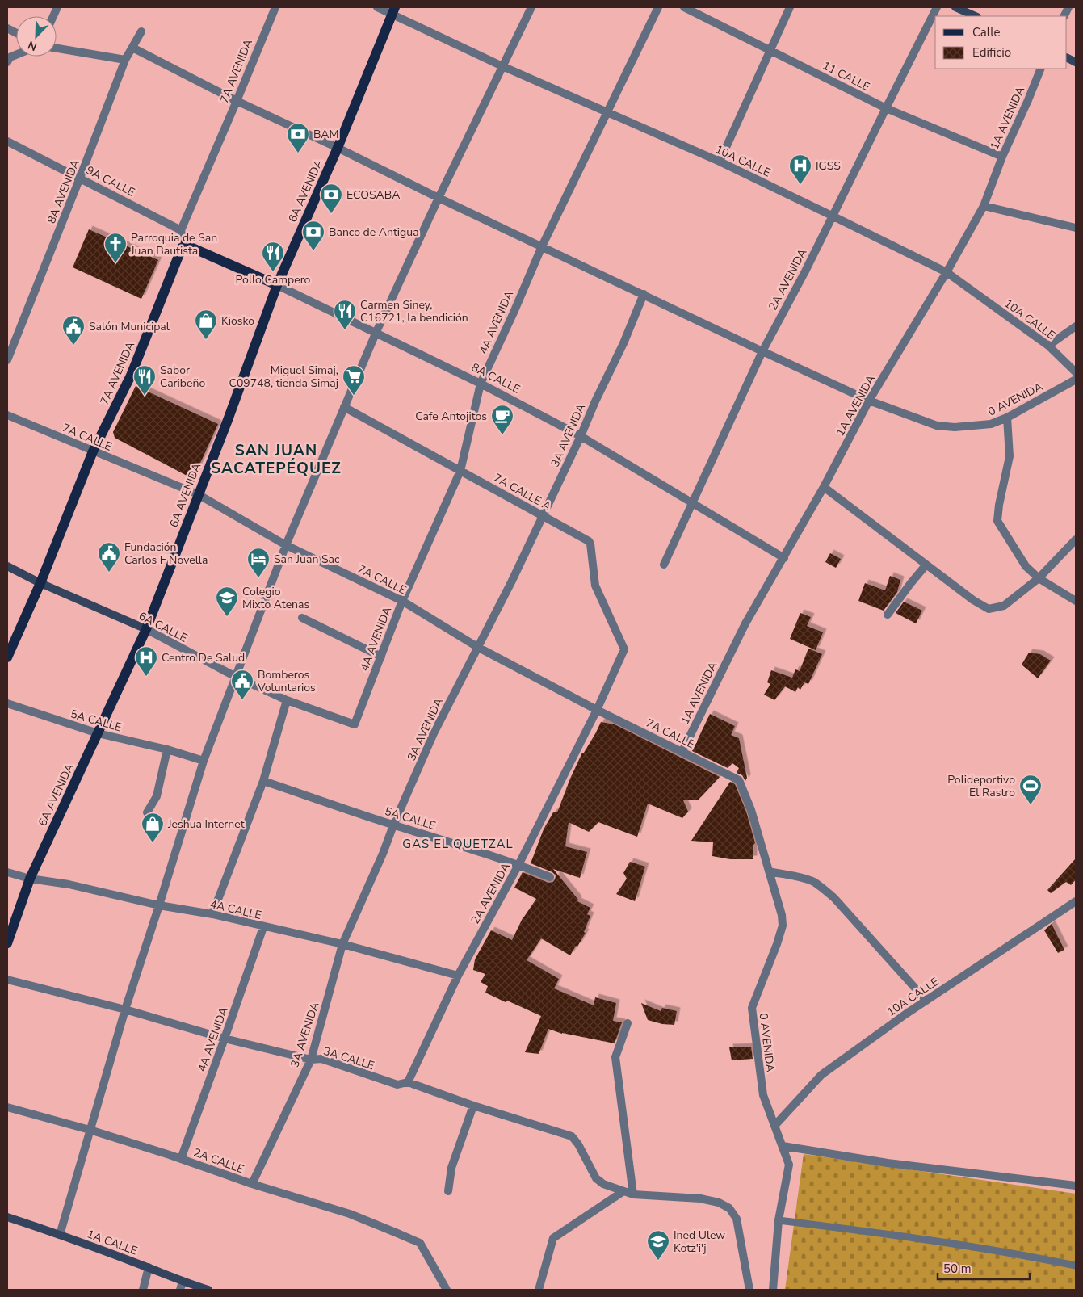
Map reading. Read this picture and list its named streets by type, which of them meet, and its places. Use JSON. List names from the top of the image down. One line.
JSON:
{"streets":{"main road":["7A AVENIDA","6A AVENIDA","8A CALLE"],"street":["11 CALLE","1A AVENIDA","10A CALLE","9A CALLE","8A AVENIDA","2A AVENIDA","4A AVENIDA","0 AVENIDA","3A AVENIDA","7A CALLE","7A CALLE A","6A CALLE","5A CALLE","4A CALLE","3A CALLE","2A CALLE","1A CALLE"]},"crossings":[["7A AVENIDA","9A CALLE"],["7A AVENIDA","8A CALLE"],["7A AVENIDA","0 AVENIDA"],["7A AVENIDA","7A CALLE"],["7A AVENIDA","6A CALLE"],["11 CALLE","1A AVENIDA"],["11 CALLE","2A AVENIDA"],["1A AVENIDA","10A CALLE"],["1A AVENIDA","8A CALLE"],["1A AVENIDA","0 AVENIDA"],["1A AVENIDA","7A CALLE"],["10A CALLE","6A AVENIDA"],["10A CALLE","2A AVENIDA"],["10A CALLE","4A AVENIDA"],["10A CALLE","0 AVENIDA"],["9A CALLE","8A AVENIDA"],["6A AVENIDA","8A CALLE"],["6A AVENIDA","0 AVENIDA"],["6A AVENIDA","7A CALLE"],["6A AVENIDA","6A CALLE"],["6A AVENIDA","5A CALLE"],["6A AVENIDA","4A CALLE"],["8A AVENIDA","0 AVENIDA"],["2A AVENIDA","8A CALLE"],["2A AVENIDA","0 AVENIDA"],["2A AVENIDA","7A CALLE"],["2A AVENIDA","7A CALLE A"],["2A AVENIDA","5A CALLE"],["2A AVENIDA","4A CALLE"],["2A AVENIDA","3A CALLE"],["4A AVENIDA","8A CALLE"],["4A AVENIDA","0 AVENIDA"],["4A AVENIDA","7A CALLE"],["4A AVENIDA","7A CALLE A"],["4A AVENIDA","6A CALLE"],["4A AVENIDA","4A CALLE"],["4A AVENIDA","3A CALLE"],["4A AVENIDA","2A CALLE"],["8A CALLE","3A AVENIDA"],["0 AVENIDA","3A AVENIDA"],["0 AVENIDA","7A CALLE"],["3A AVENIDA","7A CALLE"],["3A AVENIDA","7A CALLE A"],["3A AVENIDA","5A CALLE"],["3A AVENIDA","4A CALLE"],["3A AVENIDA","3A CALLE"],["3A AVENIDA","2A CALLE"]],"districts":["SAN JUAN SACATEPÉQUEZ","GAS EL QUETZAL"],"places":{"bank":["BAM","ECOSABA","Banco de Antigua"],"hospital":["IGSS","Centro De Salud"],"church":["Parroquia de San Juan Bautista"],"restaurant":["Pollo Campero","Carmen Siney, C16721, la bendición","Sabor Caribeño"],"shop":["Kiosko","Jeshua Internet"],"public building":["Salón Municipal","Fundación Carlos F Novella","Bomberos Voluntarios"],"supermarket":["Miguel Simaj, C09748, tienda Simaj"],"cafe":["Cafe Antojitos"],"hotel":["San Juan Sac"],"school or university":["Colegio Mixto Atenas","Ined Ulew Kotz'i'j"],"sports":["Polideportivo El Rastro"]},"legend":["Calle","Edificio"],"scale_bar":"50 m","north":"bottom left"}
